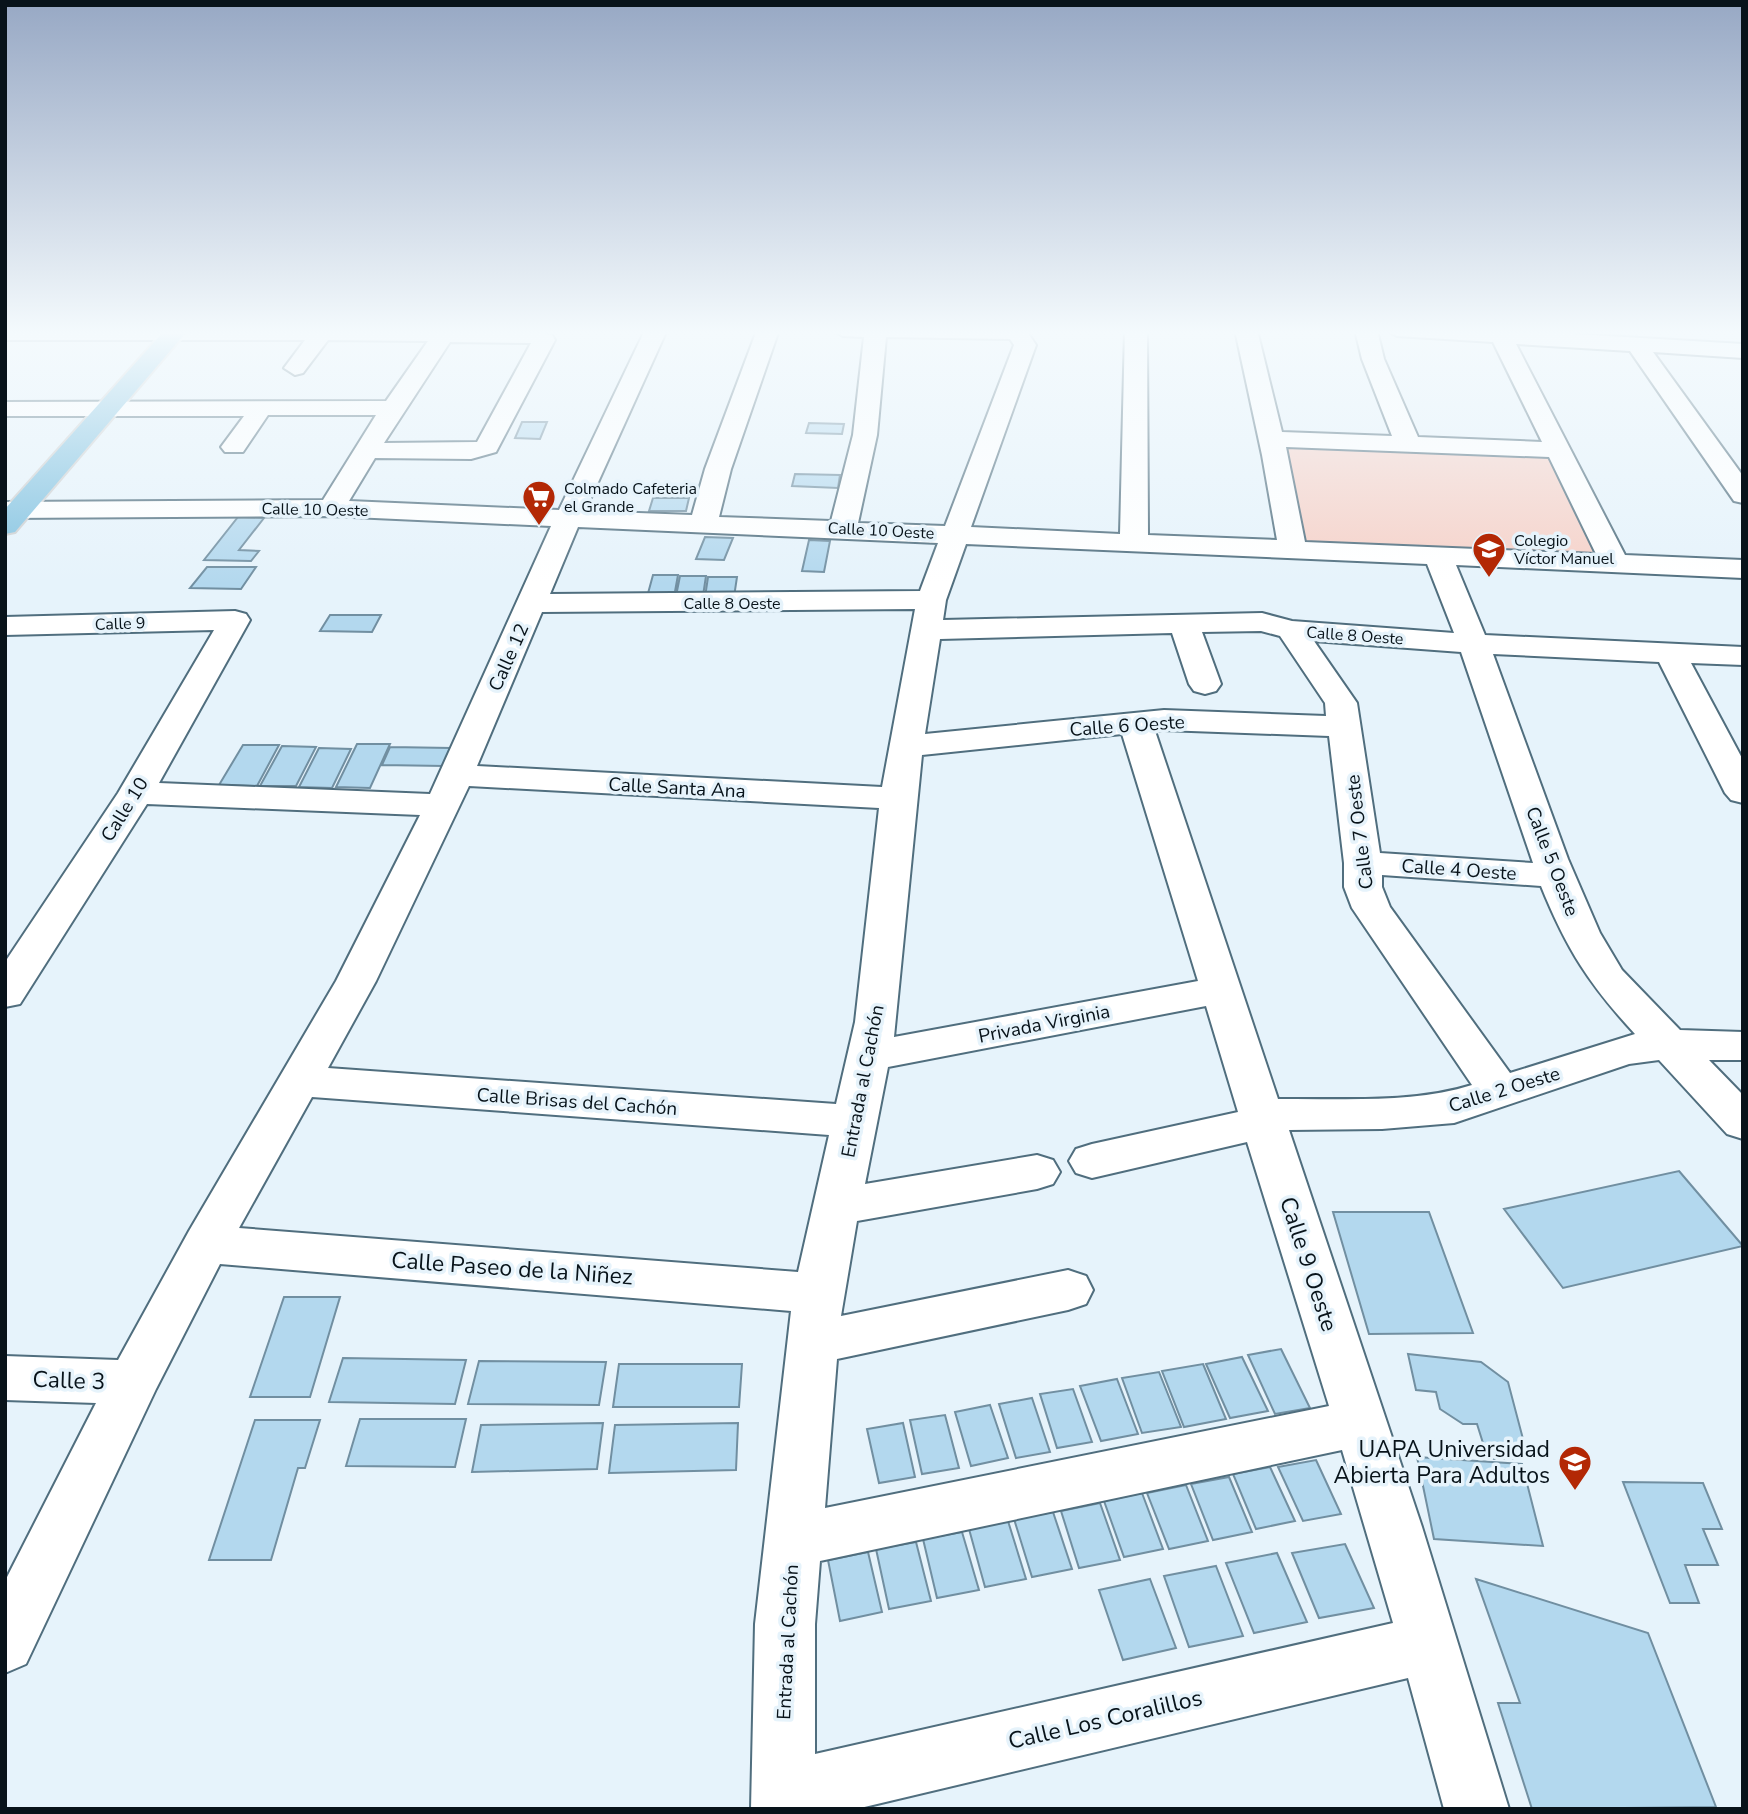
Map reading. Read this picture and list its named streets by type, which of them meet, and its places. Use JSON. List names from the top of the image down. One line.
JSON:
{"streets":{"street":["Calle 10 Oeste","Calle 8 Oeste","Calle 9","Calle 12","Calle 6 Oeste","Calle Santa Ana","Calle 10","Calle 7 Oeste","Calle 5 Oeste","Calle 4 Oeste","Privada Virginia","Entrada al Cachón","Calle 2 Oeste","Calle Brisas del Cachón","Calle 9 Oeste","Calle Paseo de la Niñez","Calle 3","Calle Los Coralillos"]},"crossings":[["Calle 10 Oeste","Calle 12"],["Calle 10 Oeste","Calle 5 Oeste"],["Calle 10 Oeste","Entrada al Cachón"],["Calle 8 Oeste","Calle 12"],["Calle 8 Oeste","Calle 7 Oeste"],["Calle 8 Oeste","Calle 5 Oeste"],["Calle 8 Oeste","Entrada al Cachón"],["Calle 9","Calle 10"],["Calle 12","Calle Santa Ana"],["Calle 12","Calle Brisas del Cachón"],["Calle 12","Calle Paseo de la Niñez"],["Calle 12","Calle 3"],["Calle 6 Oeste","Calle 7 Oeste"],["Calle 6 Oeste","Entrada al Cachón"],["Calle 6 Oeste","Calle 9 Oeste"],["Calle Santa Ana","Calle 10"],["Calle Santa Ana","Entrada al Cachón"],["Calle 7 Oeste","Calle 4 Oeste"],["Calle 7 Oeste","Calle 2 Oeste"],["Calle 5 Oeste","Calle 4 Oeste"],["Calle 5 Oeste","Calle 2 Oeste"],["Privada Virginia","Entrada al Cachón"],["Privada Virginia","Calle 9 Oeste"],["Entrada al Cachón","Calle Brisas del Cachón"],["Entrada al Cachón","Calle Paseo de la Niñez"],["Entrada al Cachón","Calle Los Coralillos"],["Calle 2 Oeste","Calle 9 Oeste"],["Calle 9 Oeste","Calle Los Coralillos"]],"places":{"supermarket":["Colmado Cafeteria el Grande"],"school or university":["Colegio Víctor Manuel","UAPA Universidad Abierta Para Adultos"]}}
